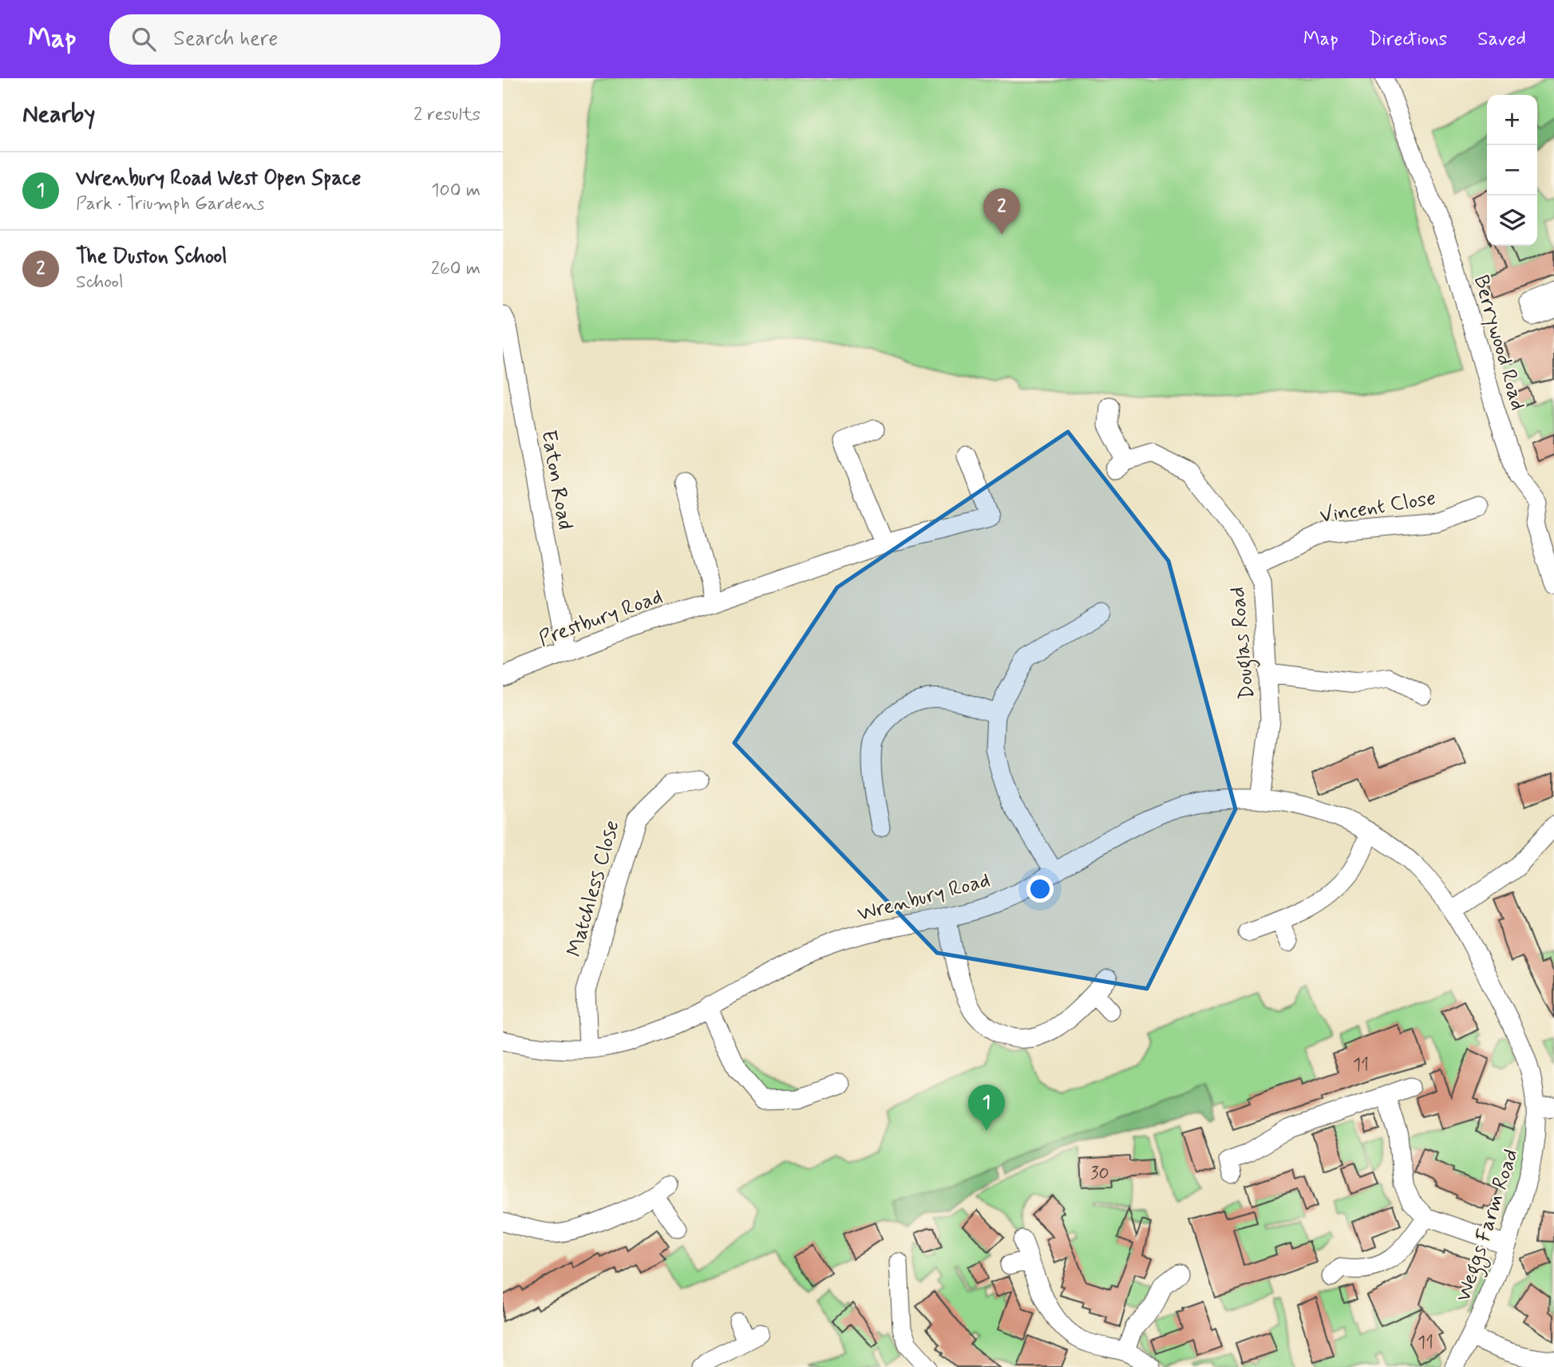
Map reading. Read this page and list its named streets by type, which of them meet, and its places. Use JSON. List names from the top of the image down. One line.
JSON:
{"streets":{"street":["Berrywood Road","Eaton Road","Vincent Close","Prestbury Road","Douglas Road","Matchless Close","Wrenbury Road","Weggs Farm Road"]},"crossings":[["Eaton Road","Prestbury Road"],["Vincent Close","Douglas Road"],["Douglas Road","Wrenbury Road"],["Matchless Close","Wrenbury Road"],["Wrenbury Road","Weggs Farm Road"]],"house_numbers":["11","30","11"],"page":{"header":"Map","search":"Search here","nav":["Map","Directions","Saved"],"heading":["Nearby","2 results"],"map_buttons":["+","−"],"list":[{"mark":"1","name":"Wrenbury Road West Open Space","note":"Park · Triumph Gardens","value":"100 m"},{"mark":"2","name":"The Duston School","note":"School","value":"260 m"}],"pins":["2","1"]}}
